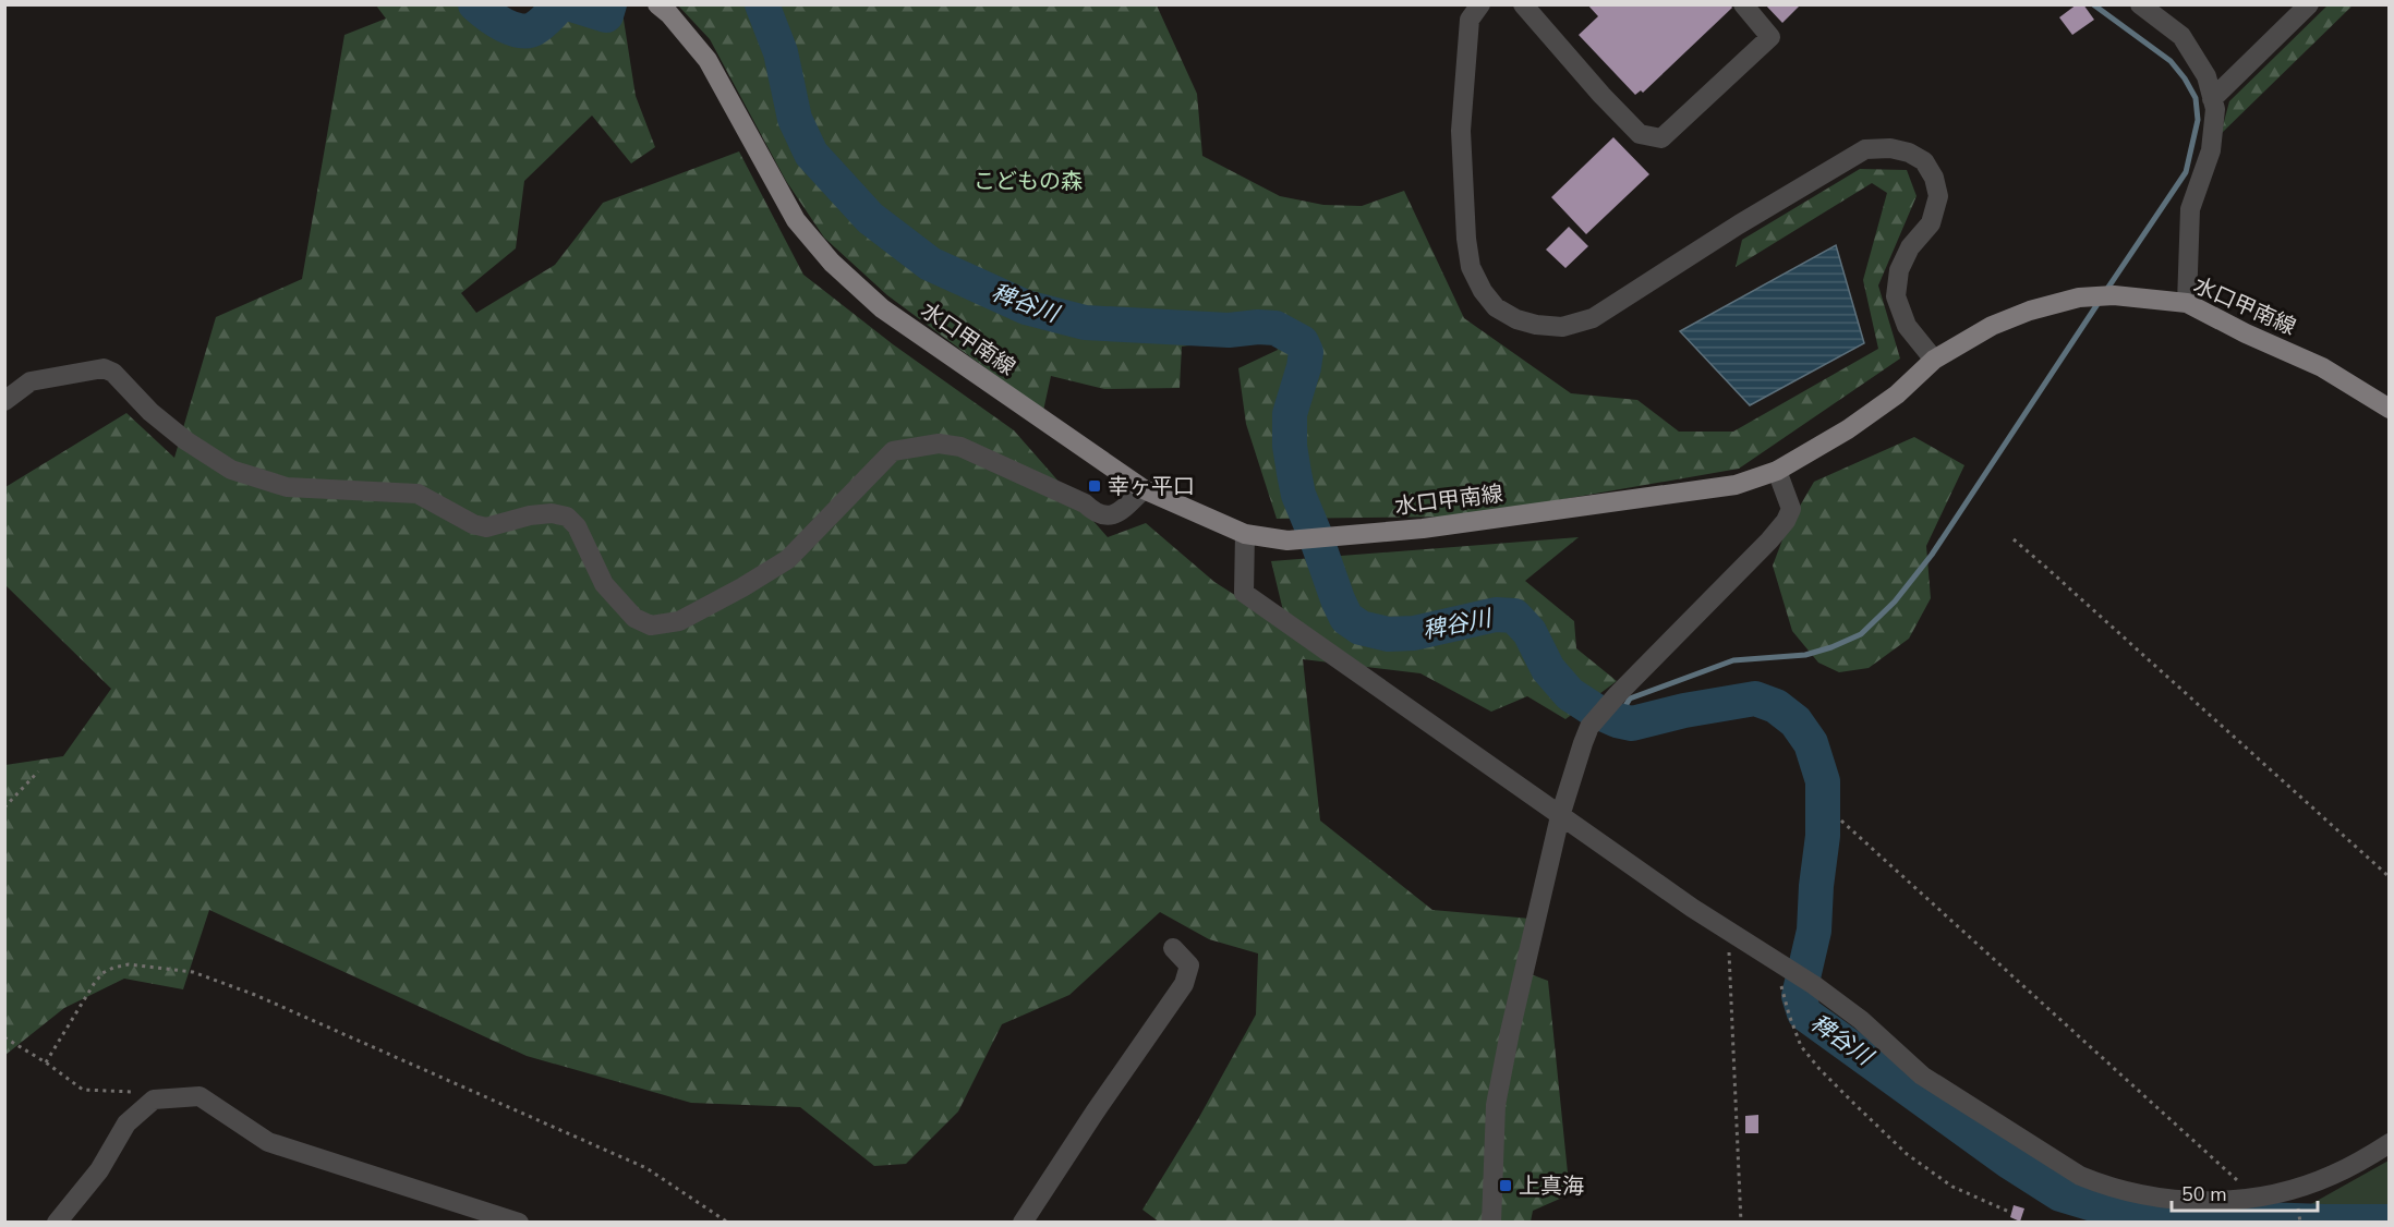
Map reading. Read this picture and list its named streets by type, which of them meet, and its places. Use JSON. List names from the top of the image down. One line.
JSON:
{"streets":{"main road":["水口甲南線"]},"water":["稗谷川"],"parks":["こどもの森"],"places":{"transit":["幸ヶ平口","上真海"]},"scale_bar":"50 m"}
